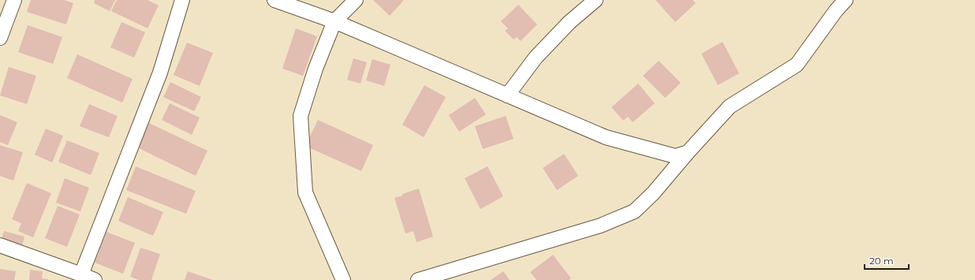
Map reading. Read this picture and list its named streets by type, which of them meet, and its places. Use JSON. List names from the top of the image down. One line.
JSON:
{"scale_bar":"20 m"}
